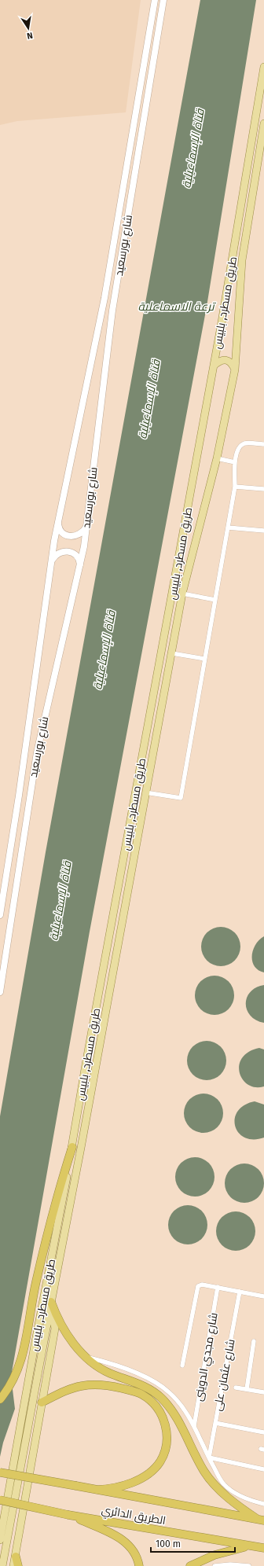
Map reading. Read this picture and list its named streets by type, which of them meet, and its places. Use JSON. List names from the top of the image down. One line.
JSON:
{"streets":{"highway":["الطريق الدائري"],"main road":["شارع بورسعيد","طريق مسطرد, بلبيس"],"street":["شارع مجدي الدوينى","شارع عثمان على"]},"water":["قناة الإسماعيلية","ترعة الاسماعلية"],"scale_bar":"100 m","north":"bottom"}
